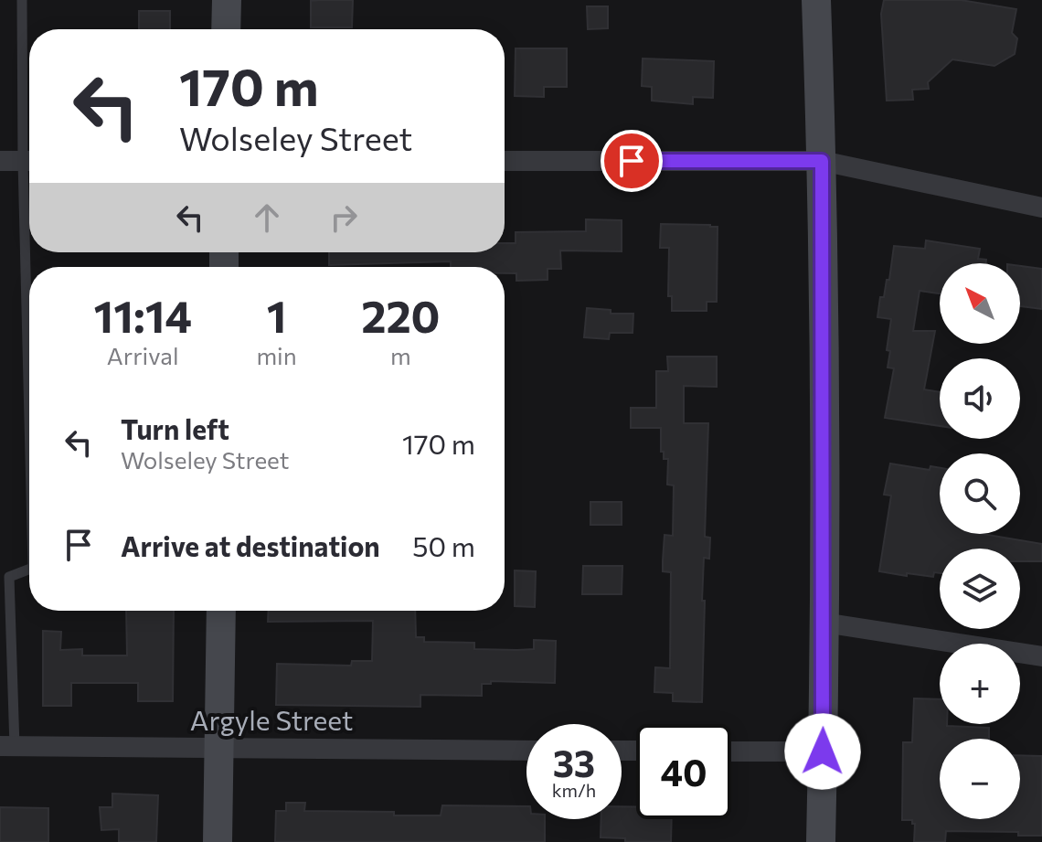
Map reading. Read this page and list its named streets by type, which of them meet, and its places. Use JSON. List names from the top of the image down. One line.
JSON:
{"streets":{"street":["Argyle Street"]},"north":"top left","page":{"turn":["170 m","Wolseley Street"],"map_buttons":["+","−"],"eta":["11:14","Arrival","1","min","220","m"],"list":[{"name":"Turn left","note":"Wolseley Street","value":"170 m"},{"name":"Arrive at destination","value":"50 m"}],"speed":"33 km/h","limit":"40"}}
